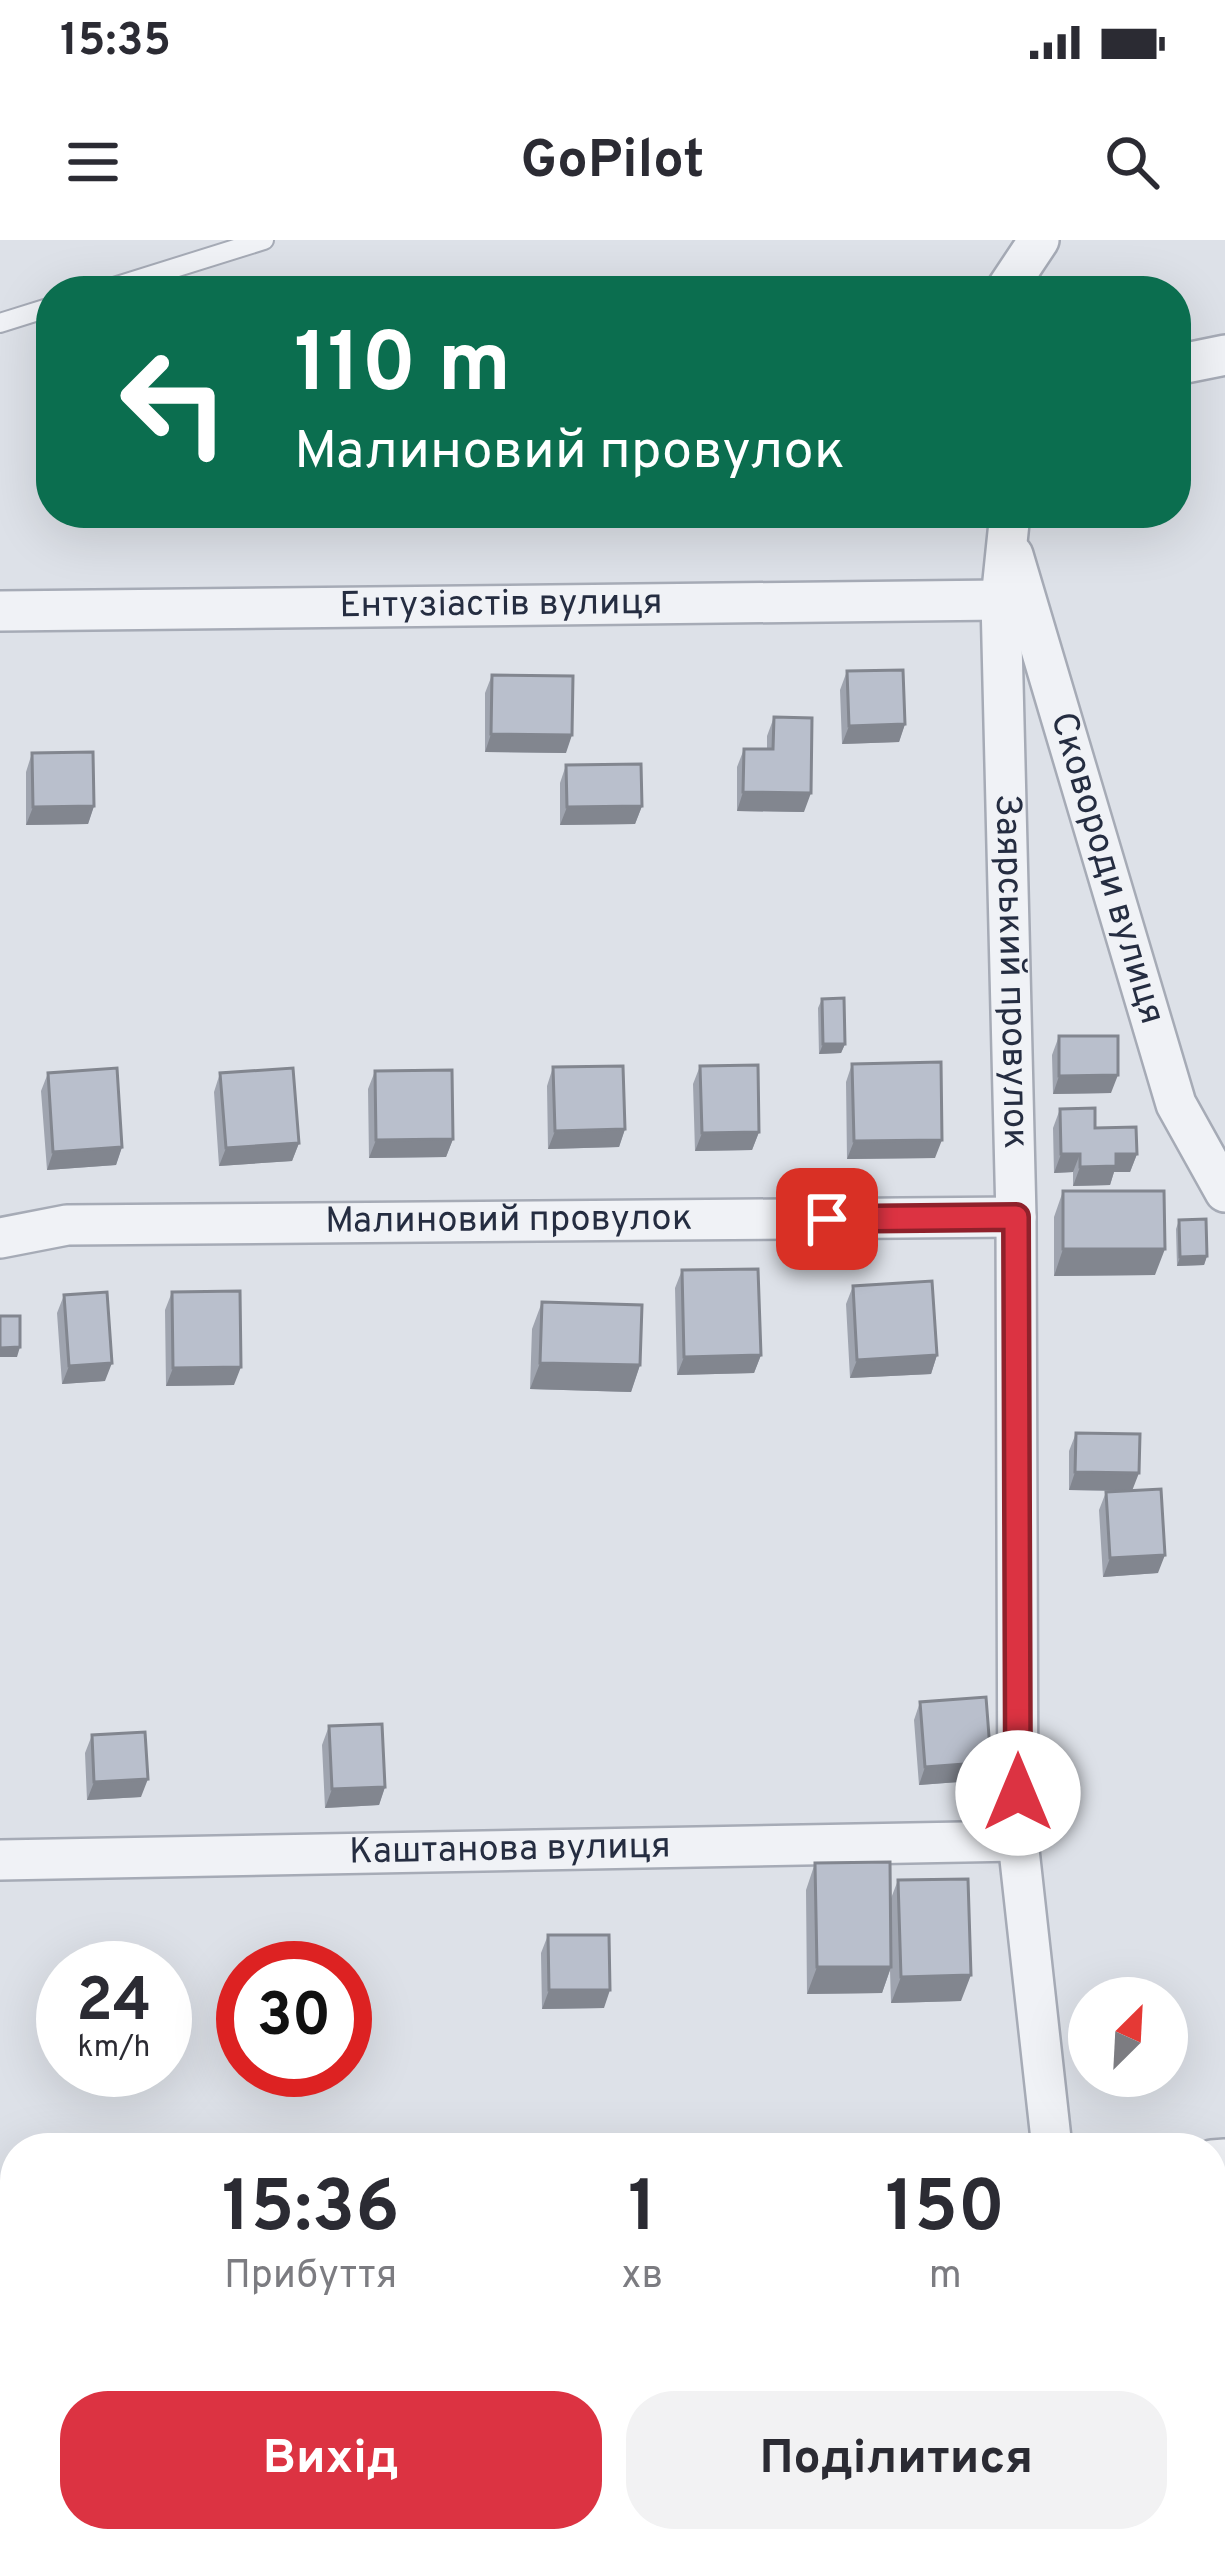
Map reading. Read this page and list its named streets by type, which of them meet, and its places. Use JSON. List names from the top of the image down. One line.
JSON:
{"streets":{"street":["Ентузіастів вулиця","Сковороди вулиця","Заярський провулок","Малиновий провулок","Каштанова вулиця"]},"crossings":[["Ентузіастів вулиця","Заярський провулок"],["Заярський провулок","Малиновий провулок"],["Заярський провулок","Каштанова вулиця"]],"north":"top right","page":{"status":"15:35","header":"GoPilot","turn":["110 m","Малиновий провулок"],"speed":"24 km/h","limit":"30","eta":["15:36","Прибуття","1","хв","150","m"],"buttons":["Вихід","Поділитися"]}}
